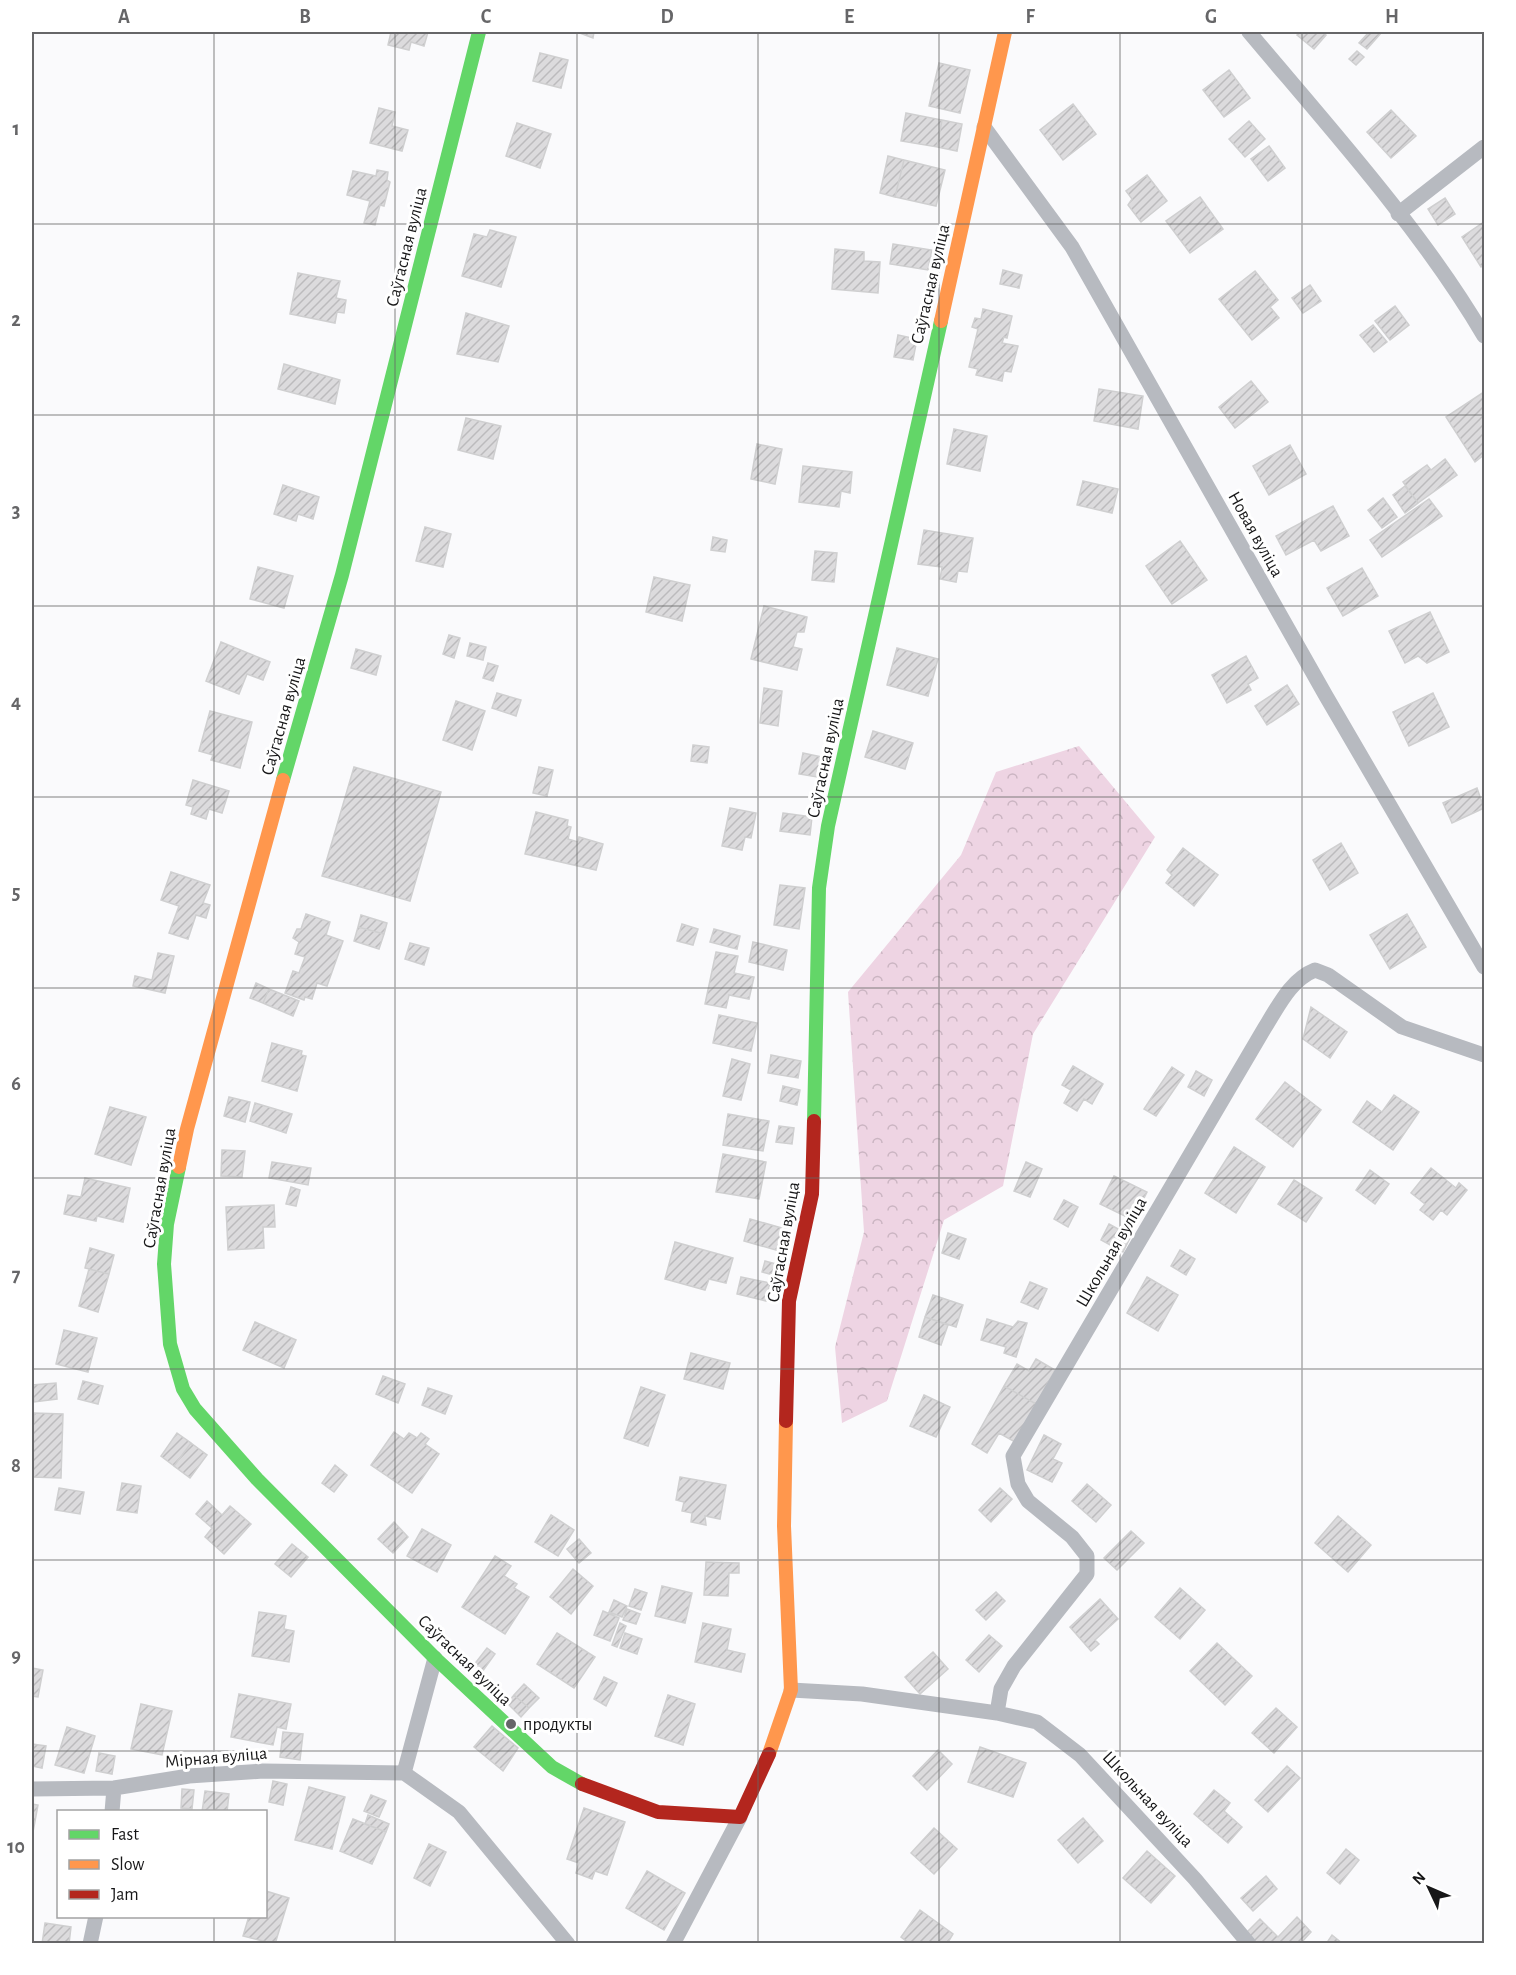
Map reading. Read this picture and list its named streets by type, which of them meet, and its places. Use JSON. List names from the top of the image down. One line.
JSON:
{"streets":{"street":["Саўгасная вуліца","Новая вуліца","Школьная вуліца","Мірная вуліца"]},"crossings":[["Саўгасная вуліца","Новая вуліца"],["Саўгасная вуліца","Школьная вуліца"]],"places":["продукты"],"legend":["Fast","Slow","Jam"],"north":"top left","grid":{"columns":["A","B","C","D","E","F","G","H"],"rows":["1","2","3","4","5","6","7","8","9","10"]}}
